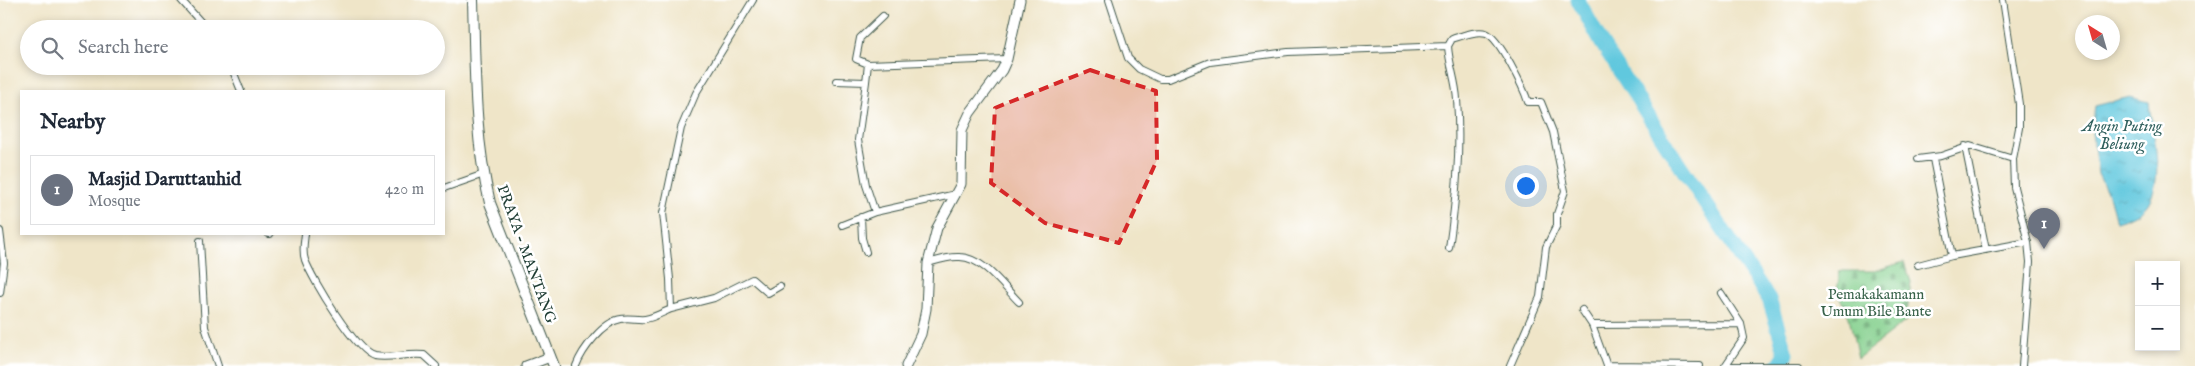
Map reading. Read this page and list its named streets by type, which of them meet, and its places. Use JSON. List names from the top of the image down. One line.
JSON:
{"streets":{"main road":["PRAYA - MANTANG"]},"water":["Angin Puting Beliung"],"parks":["Pemakakamann Umum Bile Bante"],"north":"top left","page":{"search":"Search here","heading":"Nearby","list":[{"mark":"1","name":"Masjid Daruttauhid","note":"Mosque","value":"420 m"}],"pins":"1","map_buttons":["+","−"]}}
